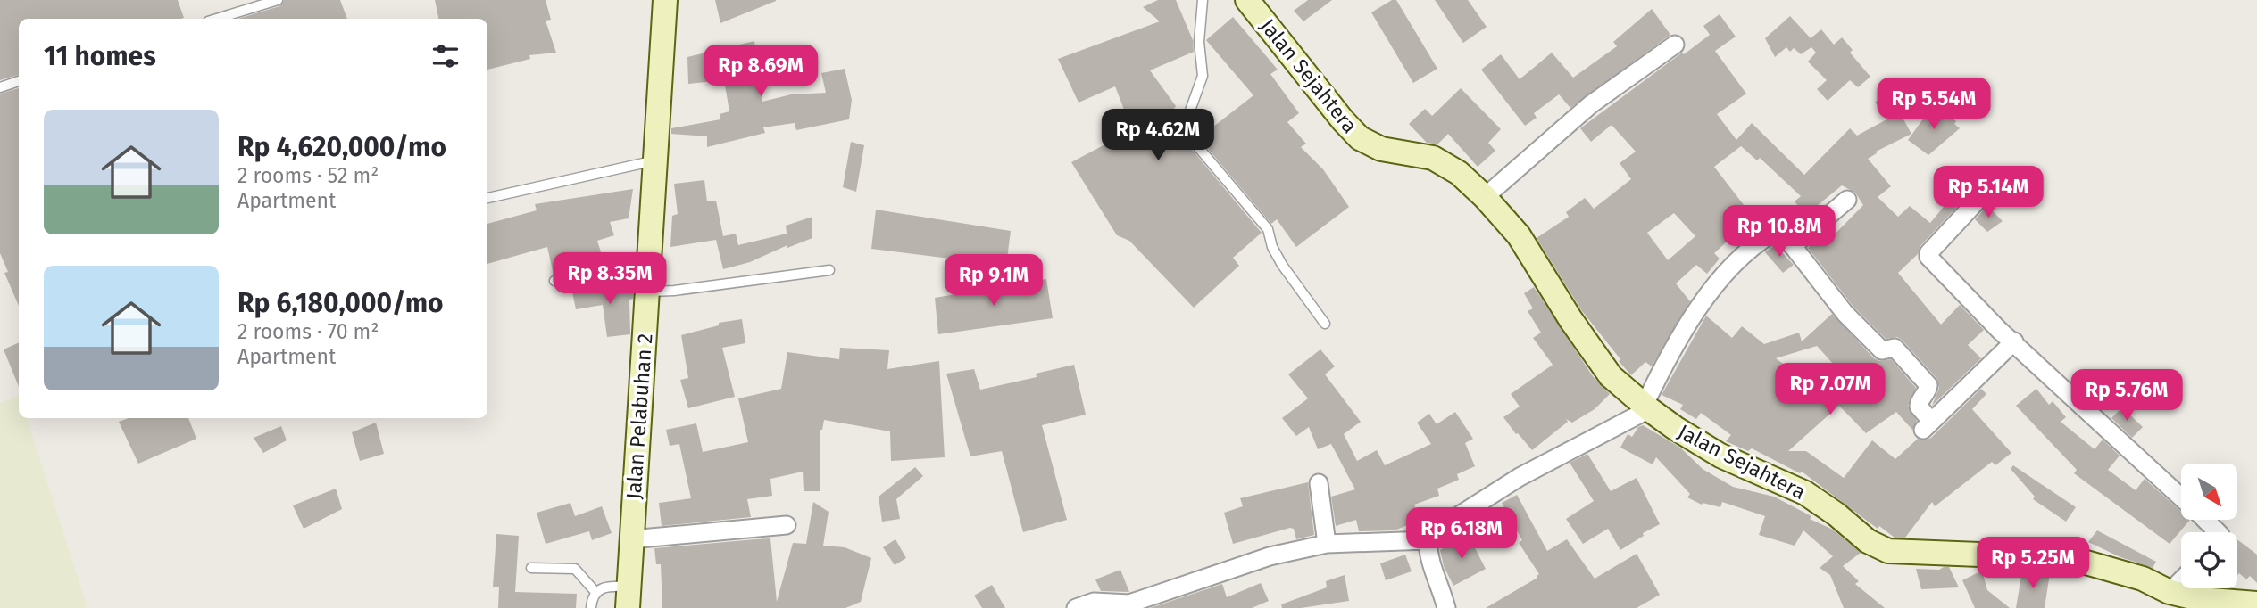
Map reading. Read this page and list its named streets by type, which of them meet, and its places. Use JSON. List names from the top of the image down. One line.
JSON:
{"streets":{"street":["Jalan Sejahtera","Jalan Pelabuhan 2"]},"north":"bottom right","page":{"heading":"11 homes","price":["Rp 8.69M","Rp 5.54M","Rp 4.62M","Rp 5.14M","Rp 10.8M","Rp 8.35M","Rp 9.1M","Rp 7.07M","Rp 5.76M","Rp 6.18M","Rp 5.25M"],"list":[{"name":"Rp 4,620,000/mo","note":"2 rooms · 52 m² · Apartment"},{"name":"Rp 6,180,000/mo","note":"2 rooms · 70 m² · Apartment"}]}}
